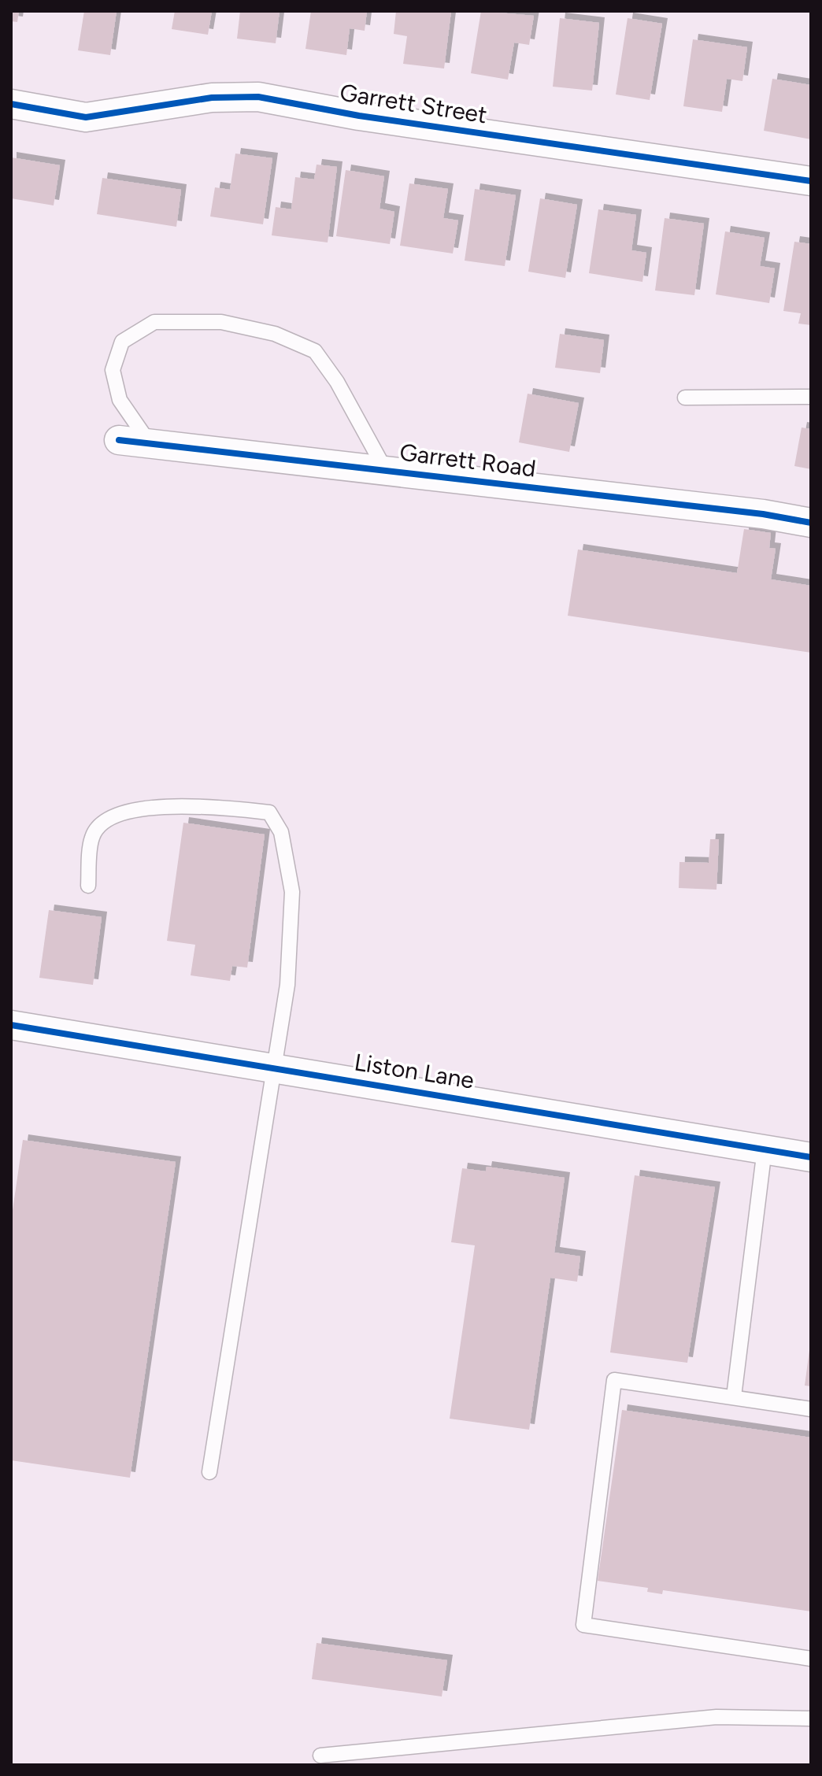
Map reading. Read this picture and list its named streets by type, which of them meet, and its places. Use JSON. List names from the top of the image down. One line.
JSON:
{"streets":{"street":["Garrett Street","Garrett Road","Liston Lane"]}}
